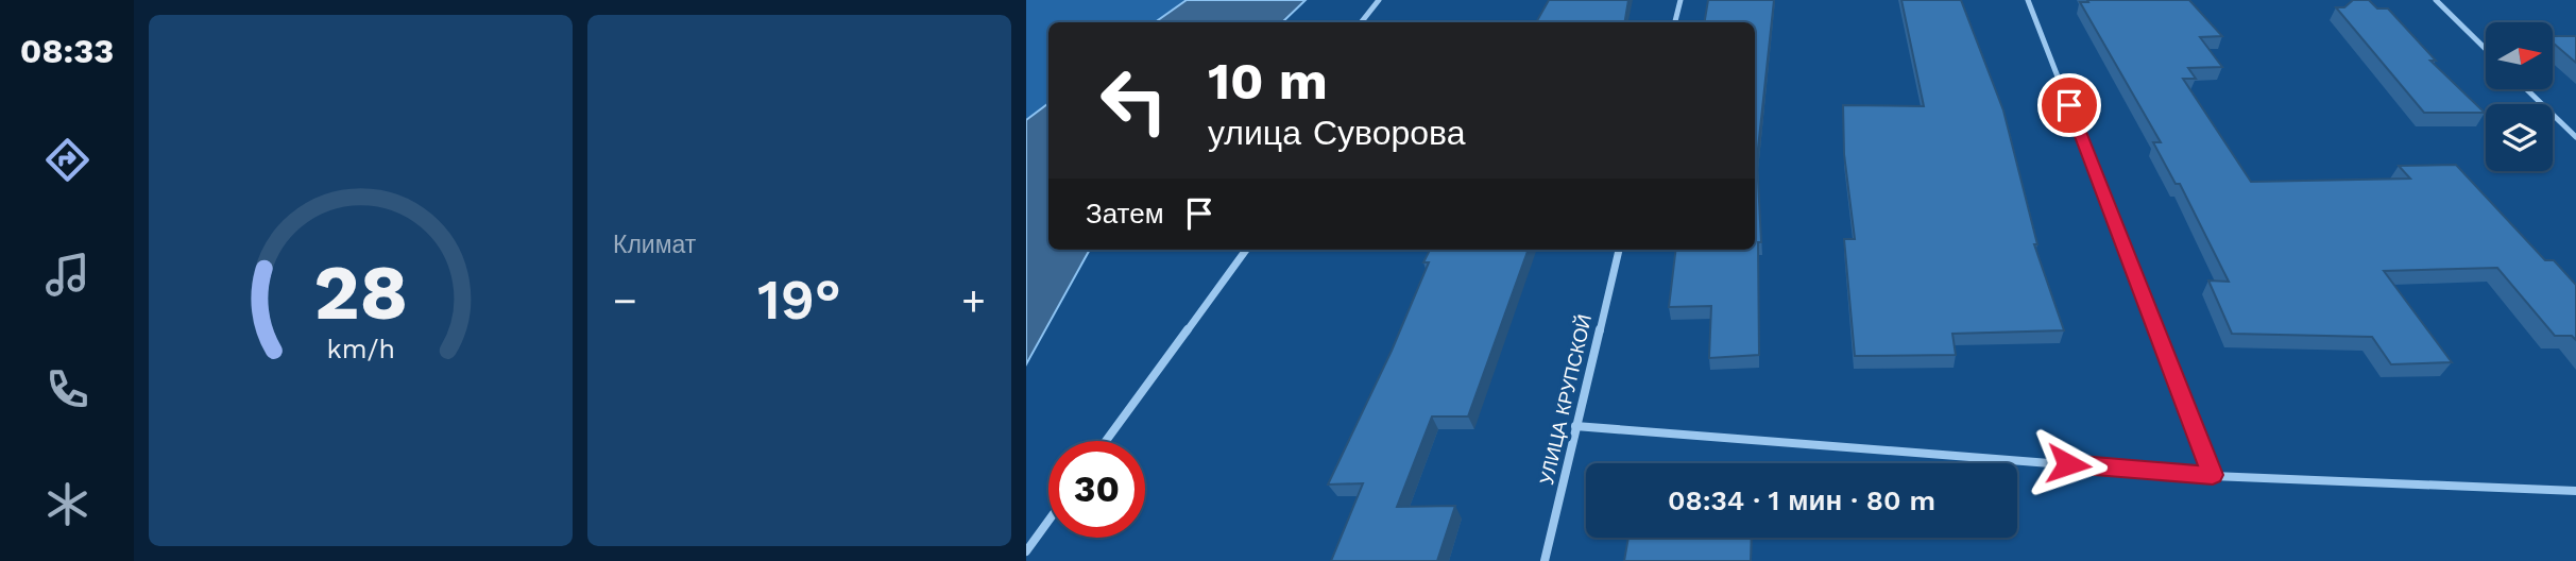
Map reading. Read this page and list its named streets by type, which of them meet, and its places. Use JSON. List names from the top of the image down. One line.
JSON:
{"streets":{"street":["УЛИЦА КРУПСКОЙ"]},"north":"right","page":{"tabs":"08:33","tile":"Климат","turn":["10 m","улица Суворова"],"then":"Затем","heat":["−","19°","+"],"limit":"30","trip":"08:34 · 1 мин · 80 m","gauge":["28","km/h"]}}
